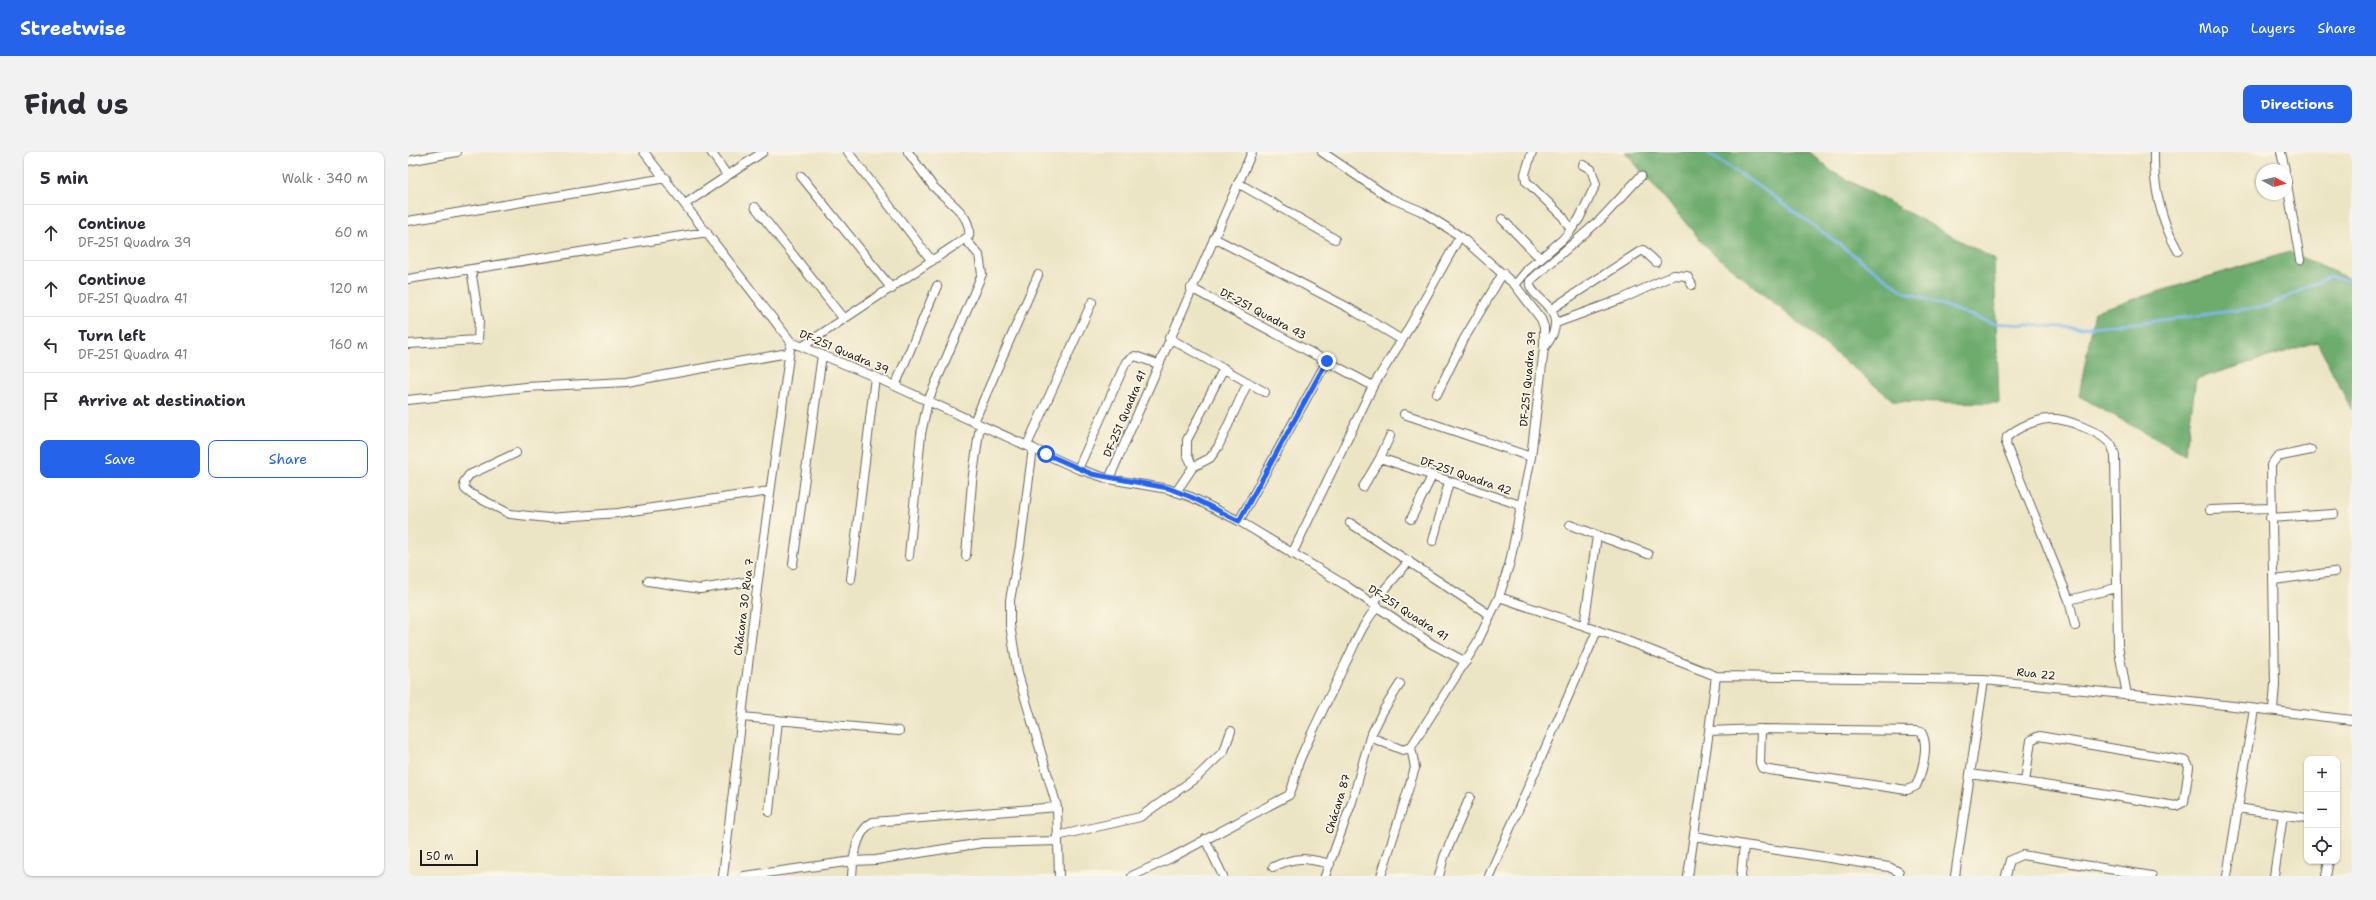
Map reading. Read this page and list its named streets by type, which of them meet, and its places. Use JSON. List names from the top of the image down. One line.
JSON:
{"streets":{"street":["DF-251 Quadra 43","DF-251 Quadra 39","DF-251 Quadra 41","DF-251 Quadra 42","Chácara 30 Rua 7","Rua 22","Chácara 87"]},"crossings":[["DF-251 Quadra 43","DF-251 Quadra 41"],["DF-251 Quadra 39","DF-251 Quadra 41"],["DF-251 Quadra 39","DF-251 Quadra 42"],["DF-251 Quadra 39","Chácara 30 Rua 7"]],"scale_bar":"50 m","north":"right","page":{"header":"Streetwise","nav":["Map","Layers","Share"],"title":"Find us","buttons":["Directions",["Save","Share"]],"heading":["5 min","Walk · 340 m"],"list":[["Continue","DF-251 Quadra 39","60 m"],["Continue","DF-251 Quadra 41","120 m"],["Turn left","DF-251 Quadra 41","160 m"],"Arrive at destination"],"map_buttons":["+","−"],"scale":"50 m"}}
